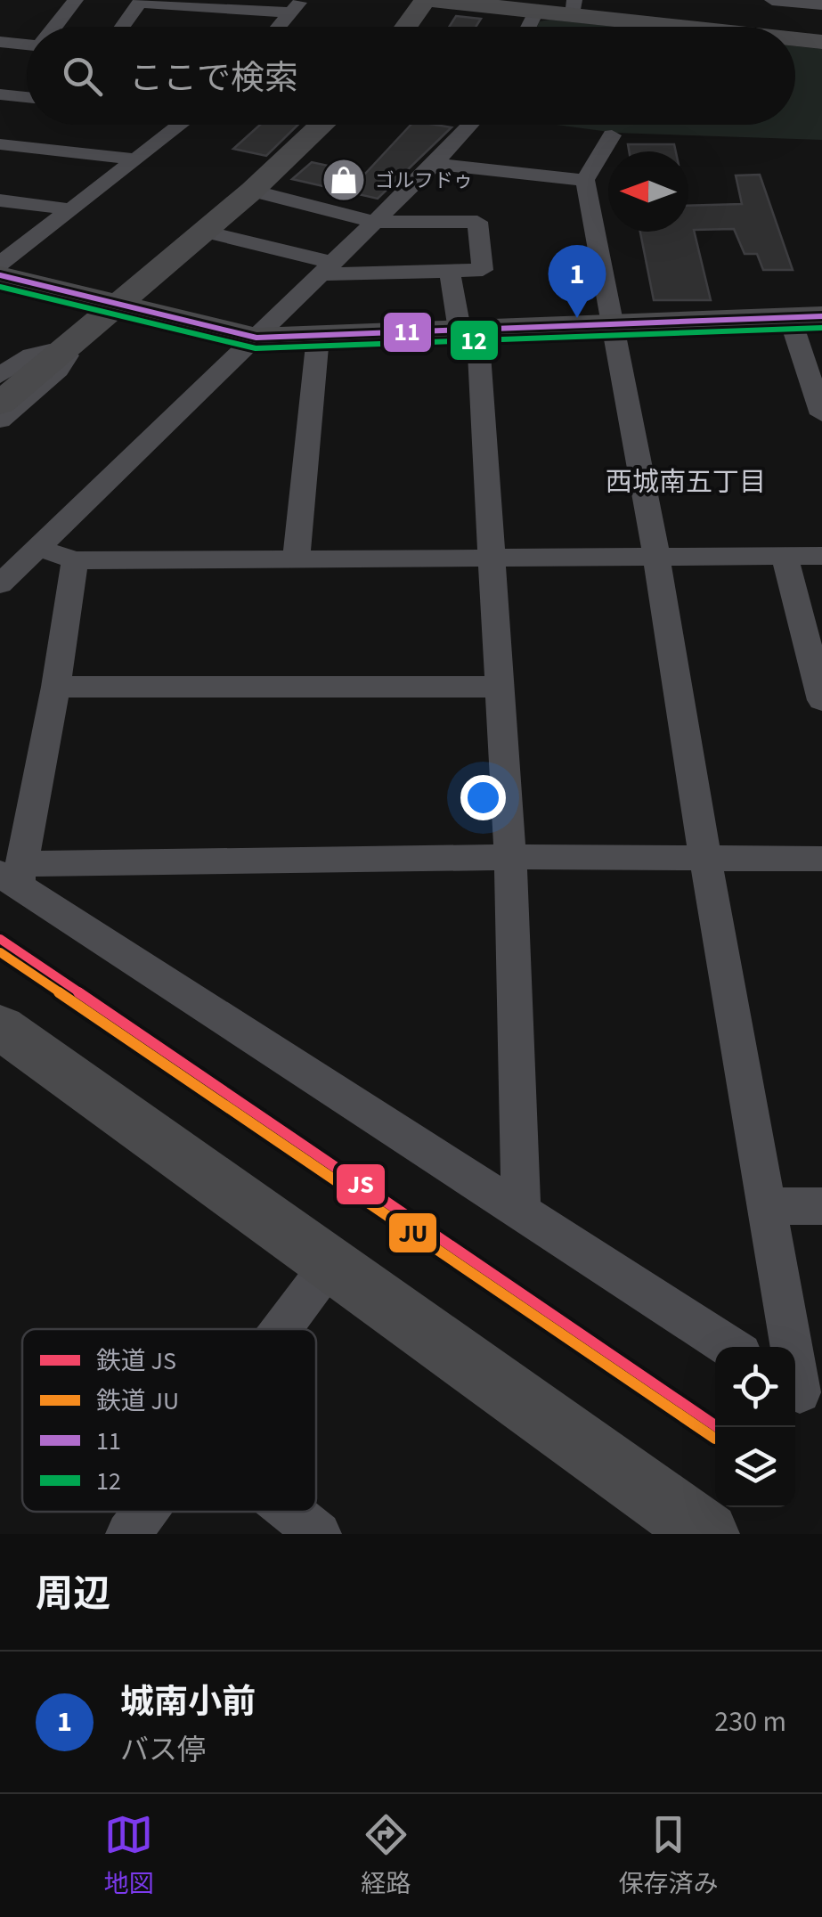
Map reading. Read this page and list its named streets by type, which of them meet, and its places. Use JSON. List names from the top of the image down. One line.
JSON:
{"districts":["西城南五丁目"],"places":{"shop":["ゴルフドゥ"]},"lines":["transit line 11","transit line 12","rail line JS","rail line JU"],"legend":["鉄道 JS","鉄道 JU","11","12"],"north":"left","page":{"search":"ここで検索","pins":"1","heading":"周辺","list":[{"mark":"1","name":"城南小前","note":"バス停","value":"230 m"}],"nav":["地図","経路","保存済み"]}}
